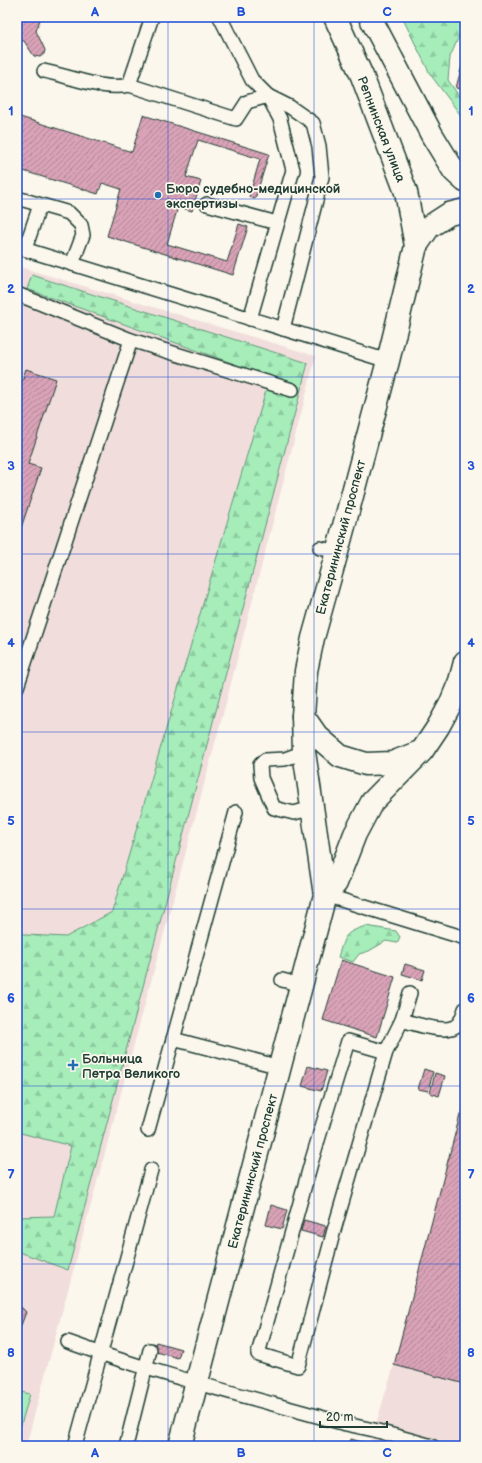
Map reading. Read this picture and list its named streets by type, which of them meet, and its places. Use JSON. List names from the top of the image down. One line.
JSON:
{"streets":{"street":["Репнинская улица","Екатерининский проспект"]},"crossings":[["Репнинская улица","Екатерининский проспект"]],"places":{"other":["Бюро судебно-медицинской экспертизы"],"health":["Больница Петра Великого"]},"scale_bar":"20 m","grid":{"columns":["A","B","C"],"rows":["1","2","3","4","5","6","7","8"]}}
